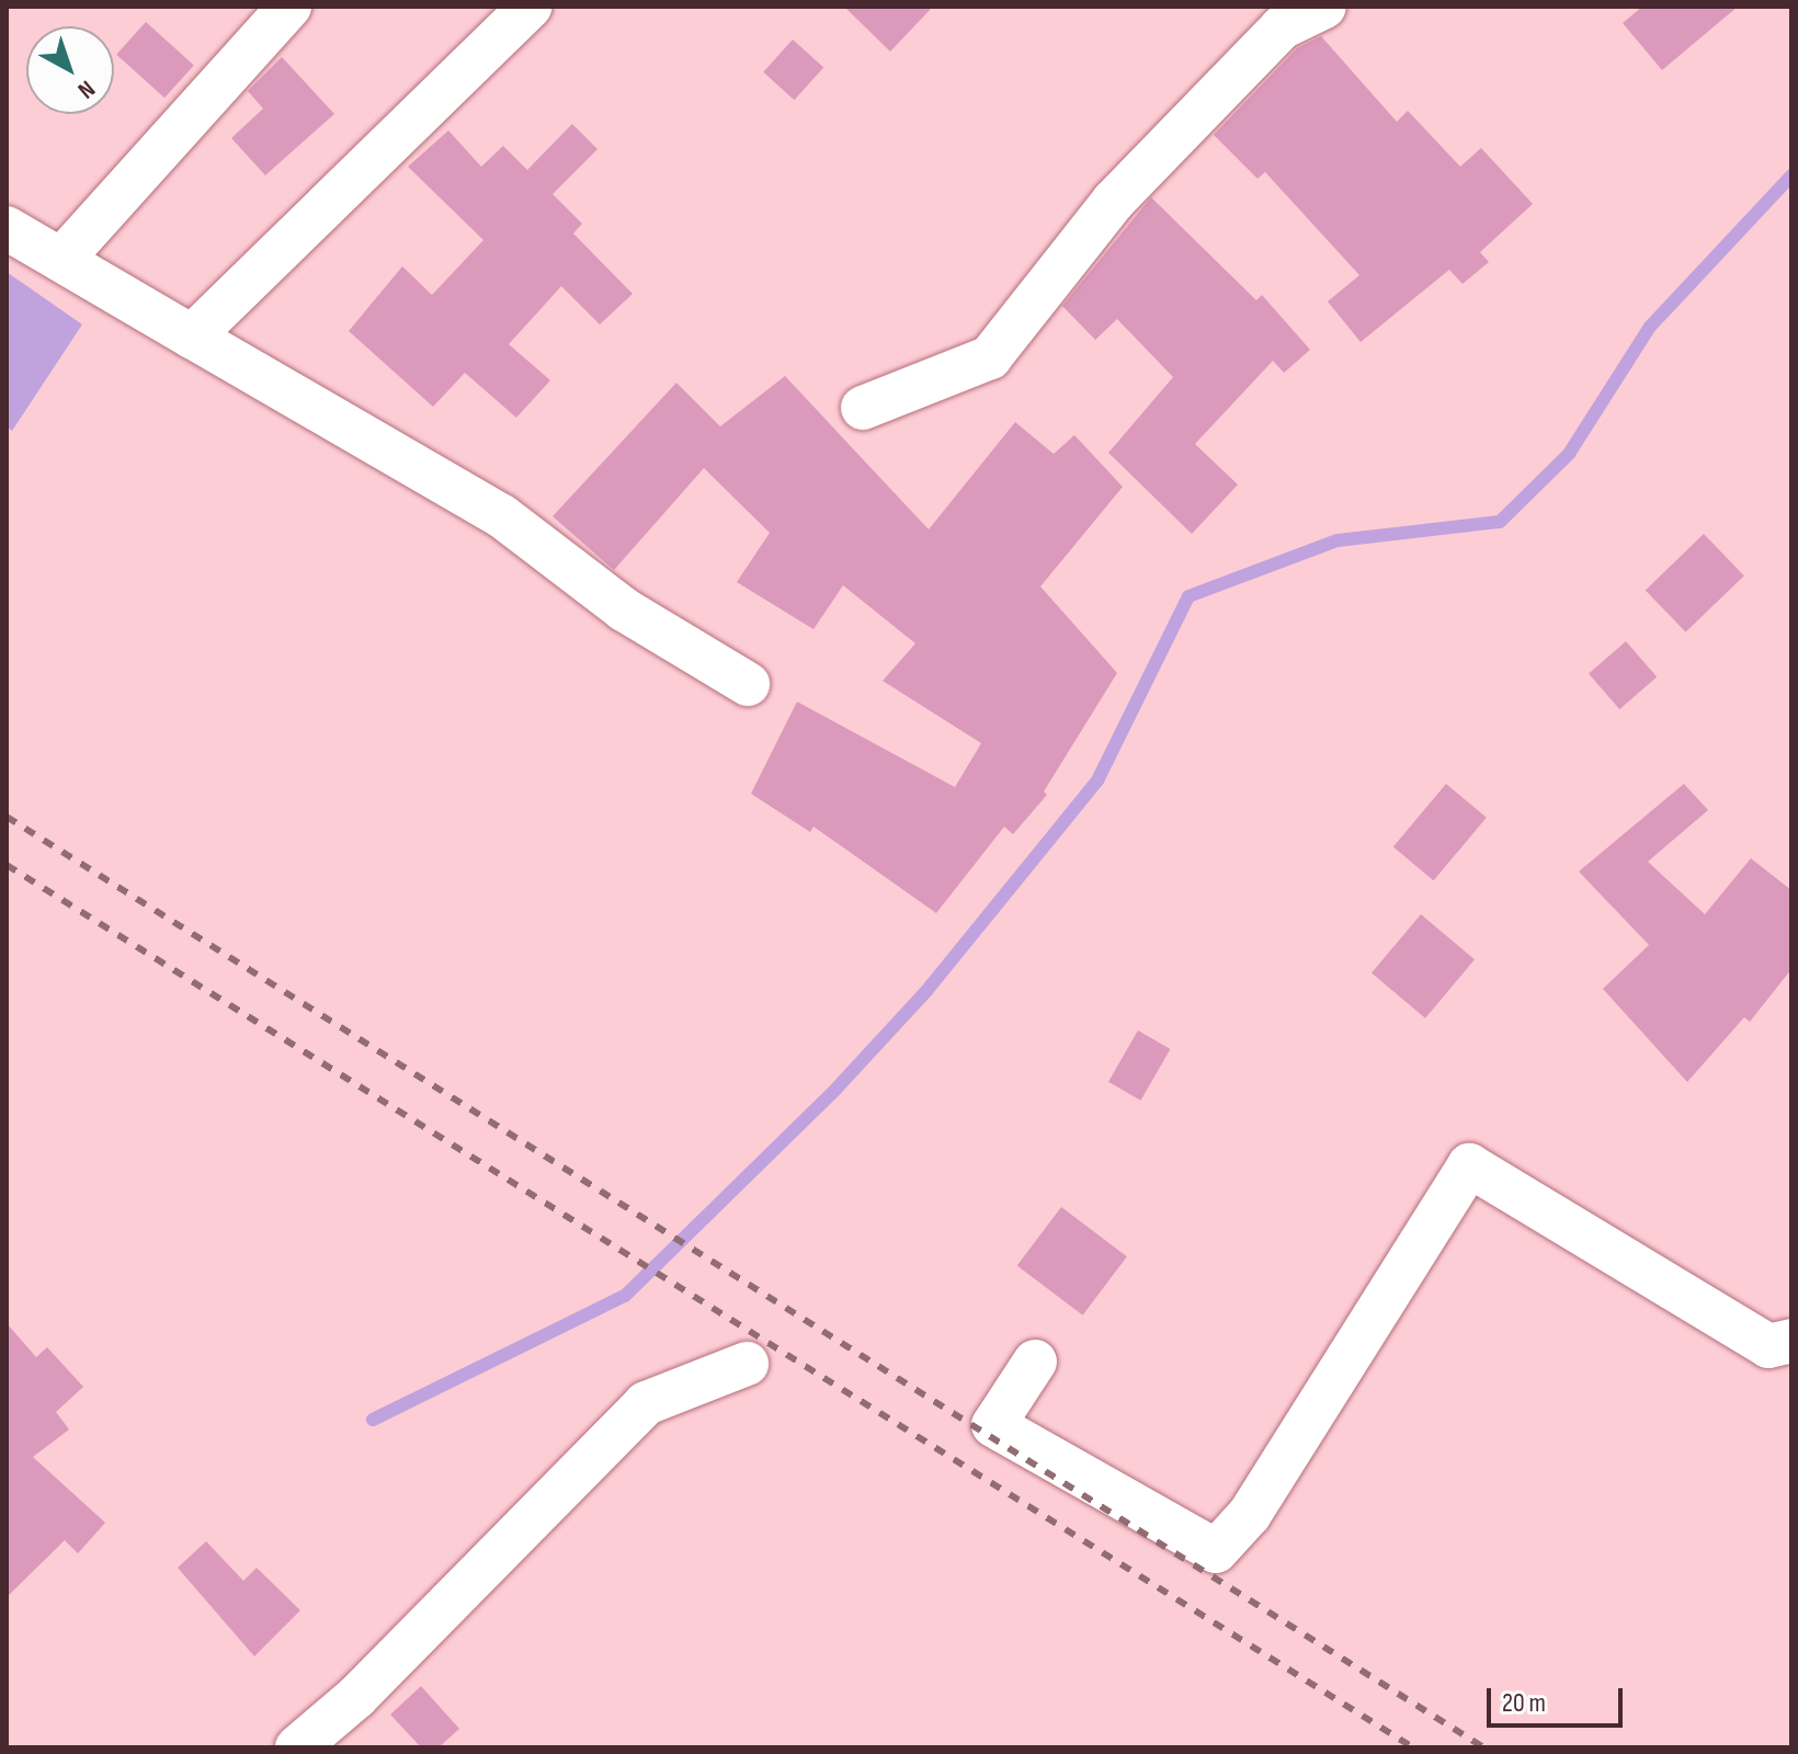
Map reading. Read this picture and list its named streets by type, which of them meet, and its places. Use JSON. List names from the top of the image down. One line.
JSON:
{"scale_bar":"20 m","north":"bottom right"}
